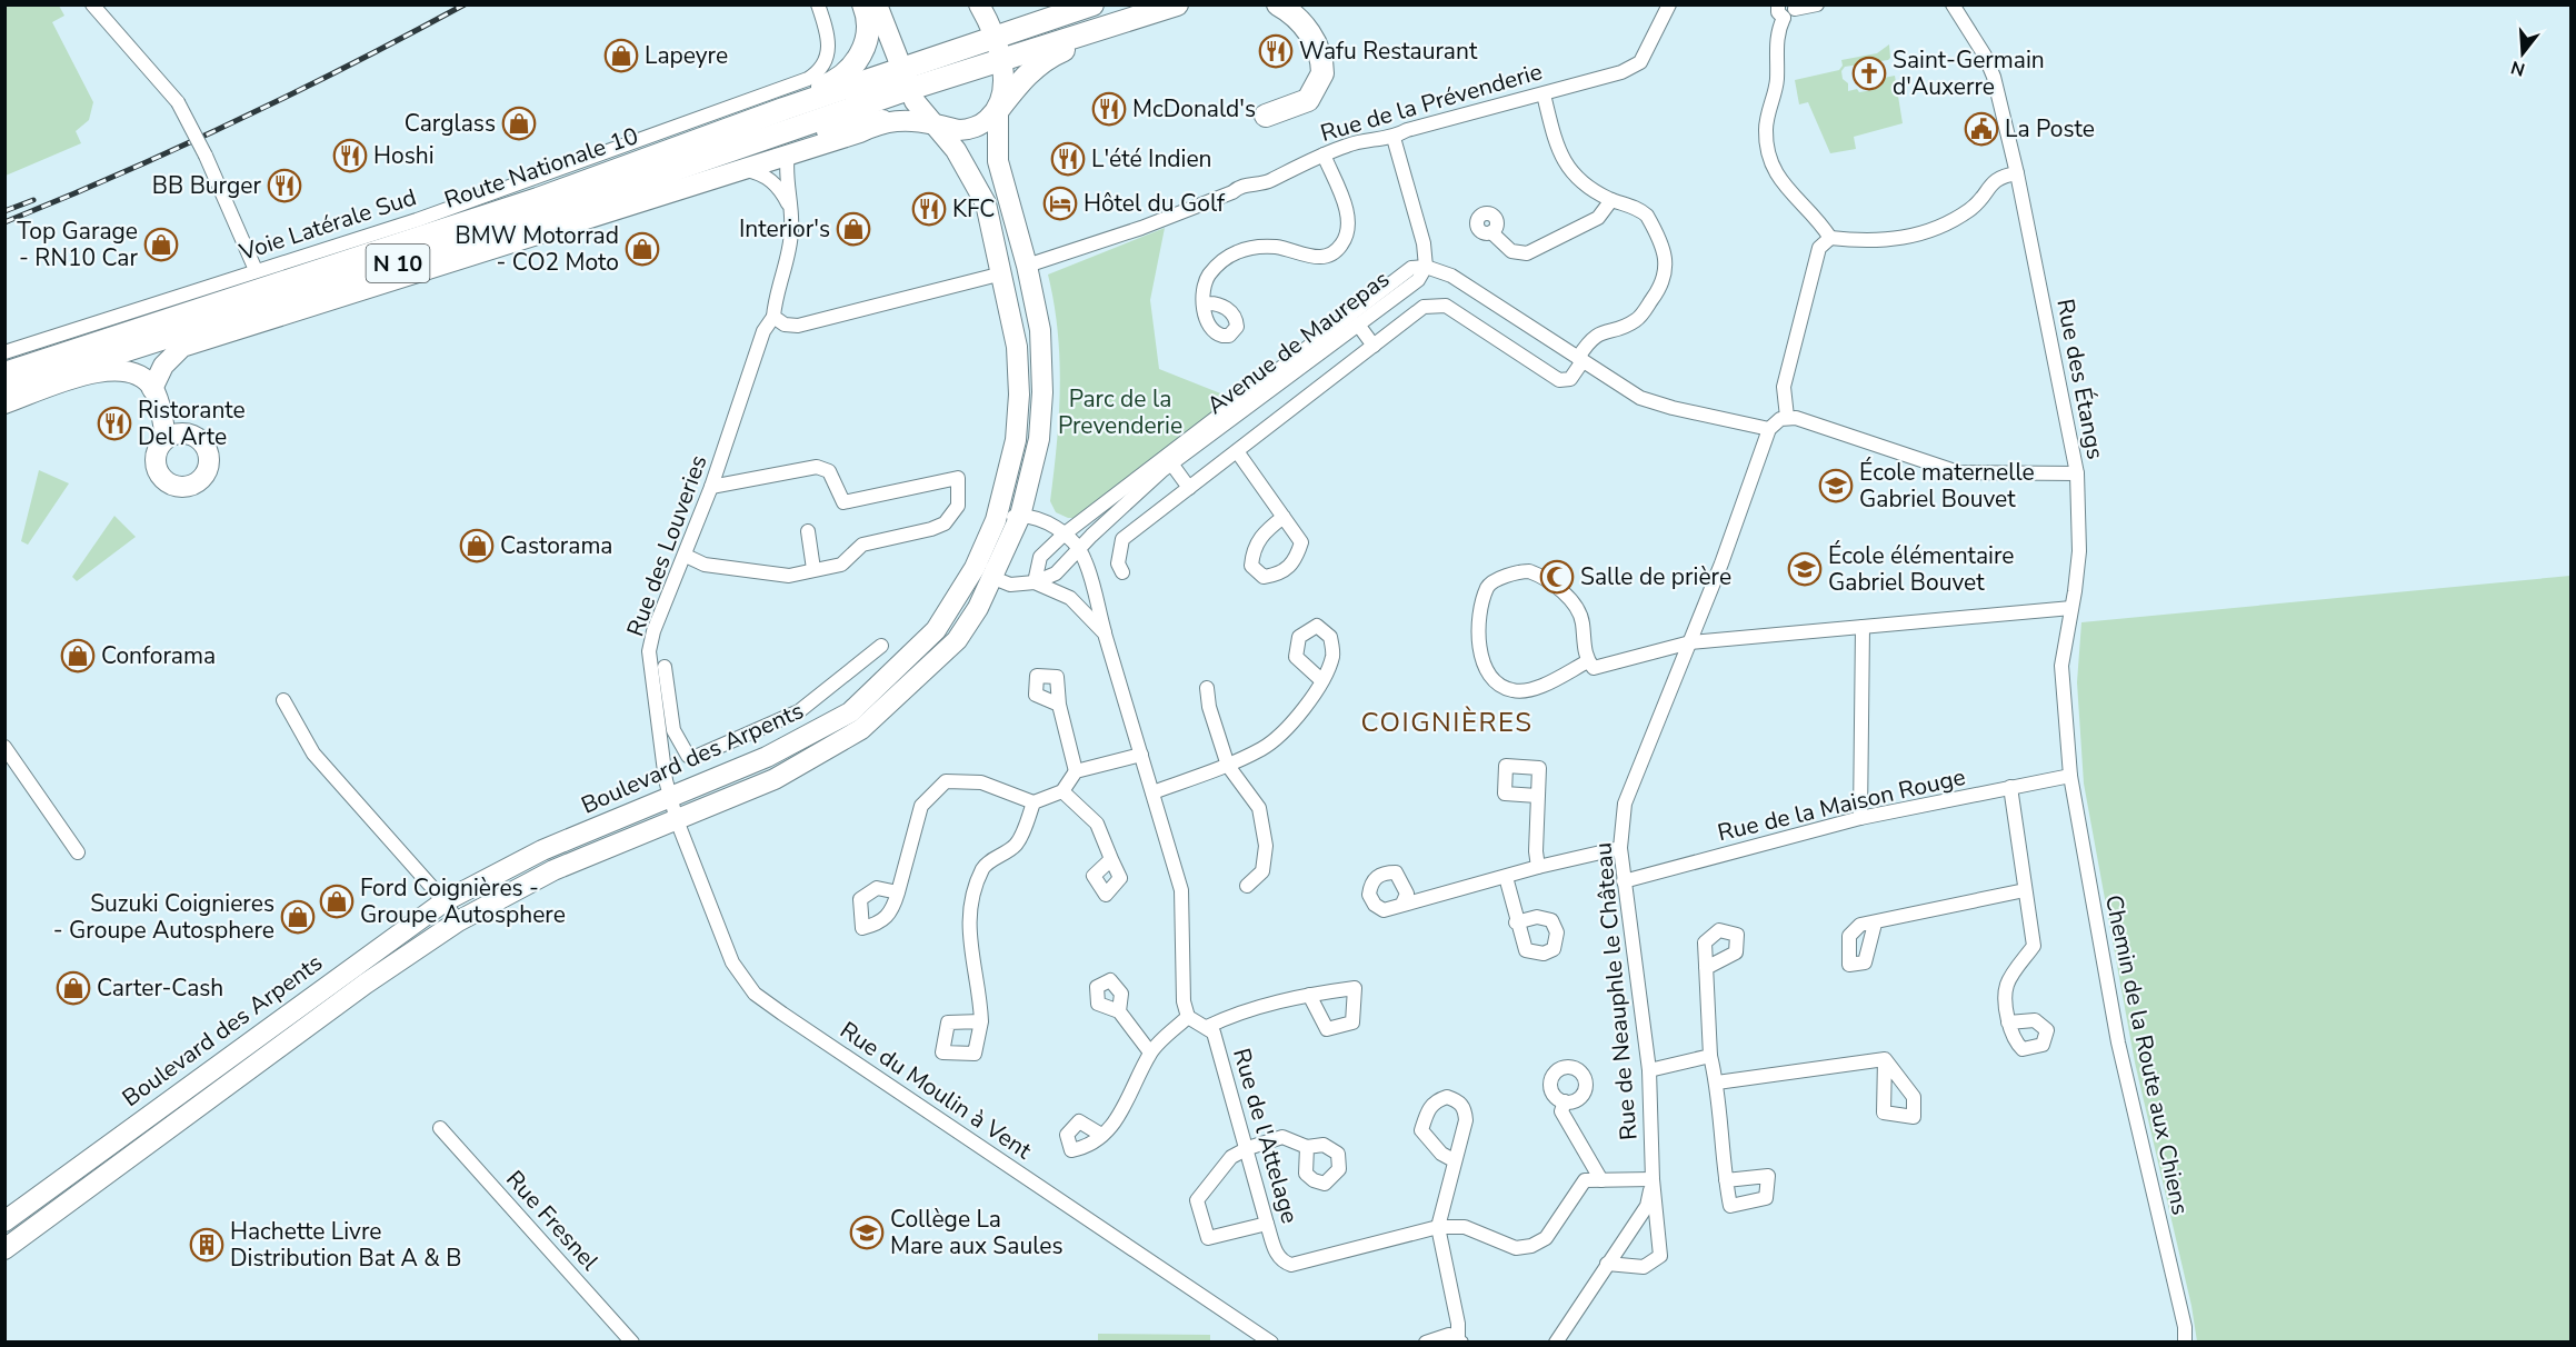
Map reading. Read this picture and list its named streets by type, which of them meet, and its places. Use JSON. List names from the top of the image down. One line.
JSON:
{"streets":{"main road":["Route Nationale 10","N 10"],"street":["Rue de la Prévenderie","Voie Latérale Sud","Avenue de Maurepas","Rue des Étangs","Rue des Louveries","Boulevard des Arpents","Rue de la Maison Rouge","Rue de Neauphle le Château","Chemin de la Route aux Chiens","Rue du Moulin à Vent","Rue de l'Attelage","Rue Fresnel"]},"crossings":[["Rue de la Prévenderie","Boulevard des Arpents"],["Route Nationale 10","Boulevard des Arpents"],["N 10","Boulevard des Arpents"],["Rue des Étangs","Rue de la Maison Rouge"],["Rue des Étangs","Chemin de la Route aux Chiens"],["Rue des Louveries","Boulevard des Arpents"],["Rue des Louveries","Rue du Moulin à Vent"],["Boulevard des Arpents","Rue du Moulin à Vent"],["Rue de la Maison Rouge","Rue de Neauphle le Château"],["Rue de la Maison Rouge","Chemin de la Route aux Chiens"],["Rue de Neauphle le Château","Rue de l'Attelage"]],"districts":["COIGNIÈRES"],"parks":["Parc de la Prevenderie"],"places":{"restaurant":["Wafu Restaurant","McDonald's","Hoshi","L'été Indien","BB Burger","KFC","Ristorante Del Arte"],"shop":["Lapeyre","Carglass","Interior's","Top Garage - RN10 Car","BMW Motorrad - CO2 Moto","Castorama","Conforama","Ford Coignières - Groupe Autosphere","Suzuki Coignieres - Groupe Autosphere","Carter-Cash"],"church":["Saint-Germain d'Auxerre"],"public building":["La Poste"],"hotel":["Hôtel du Golf"],"school or university":["École maternelle Gabriel Bouvet","École élémentaire Gabriel Bouvet","Collège La Mare aux Saules"],"mosque":["Salle de prière"],"building":["Hachette Livre Distribution Bat A & B"]},"north":"bottom"}
